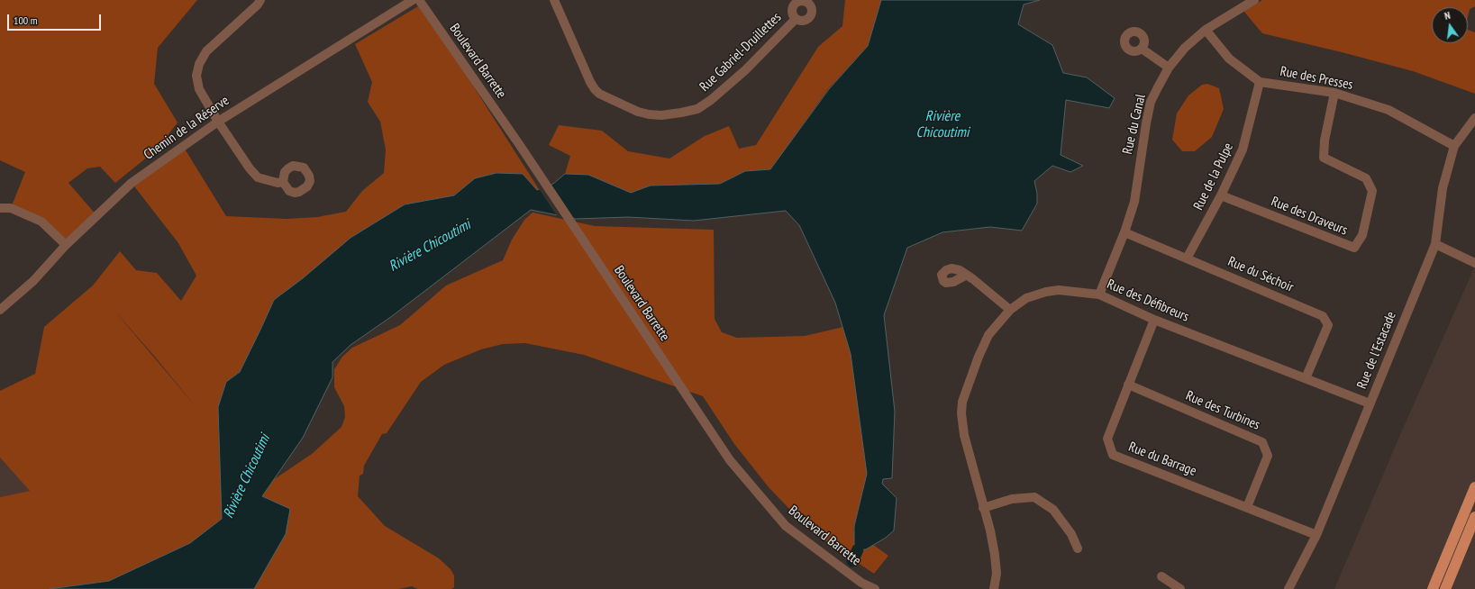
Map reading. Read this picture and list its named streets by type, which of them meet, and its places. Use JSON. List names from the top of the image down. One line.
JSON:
{"streets":{"street":["Rue Gabriel-Druillettes","Boulevard Barrette","Rue des Presses","Rue du Canal","Chemin de la Réserve","Rue de la Pulpe","Rue des Draveurs","Rue du Séchoir","Rue des Défibreurs","Rue de l'Estacade","Rue des Turbines","Rue du Barrage"]},"crossings":[["Rue des Presses","Rue du Canal"],["Rue des Presses","Rue de la Pulpe"],["Rue des Presses","Rue des Draveurs"],["Rue des Presses","Rue de l'Estacade"],["Rue du Canal","Rue du Séchoir"],["Rue du Canal","Rue des Défibreurs"],["Rue de la Pulpe","Rue des Draveurs"],["Rue de la Pulpe","Rue du Séchoir"],["Rue du Séchoir","Rue des Défibreurs"],["Rue des Défibreurs","Rue de l'Estacade"],["Rue des Défibreurs","Rue du Barrage"],["Rue de l'Estacade","Rue du Barrage"],["Rue des Turbines","Rue du Barrage"]],"water":["Rivière Chicoutimi"],"scale_bar":"100 m","north":"top"}
